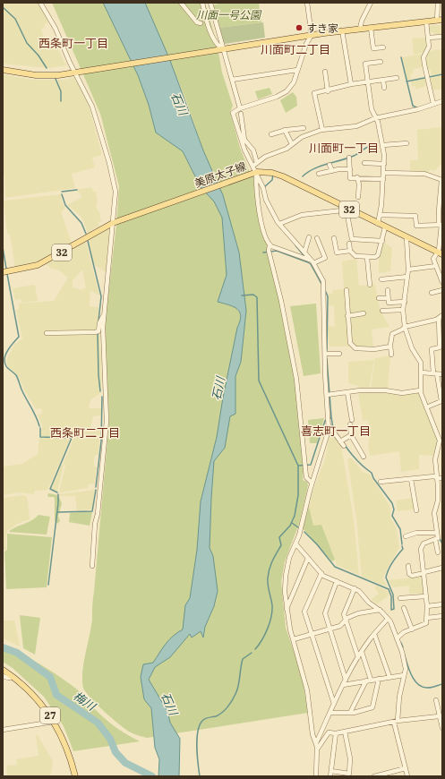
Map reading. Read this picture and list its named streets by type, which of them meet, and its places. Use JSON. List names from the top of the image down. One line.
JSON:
{"streets":{"main road":["美原太子線","32","27"]},"districts":["西条町一丁目","川面町二丁目","川面町一丁目","喜志町一丁目","西条町二丁目"],"water":["石川","梅川"],"parks":["川面一号公園"],"places":["すき家"]}
